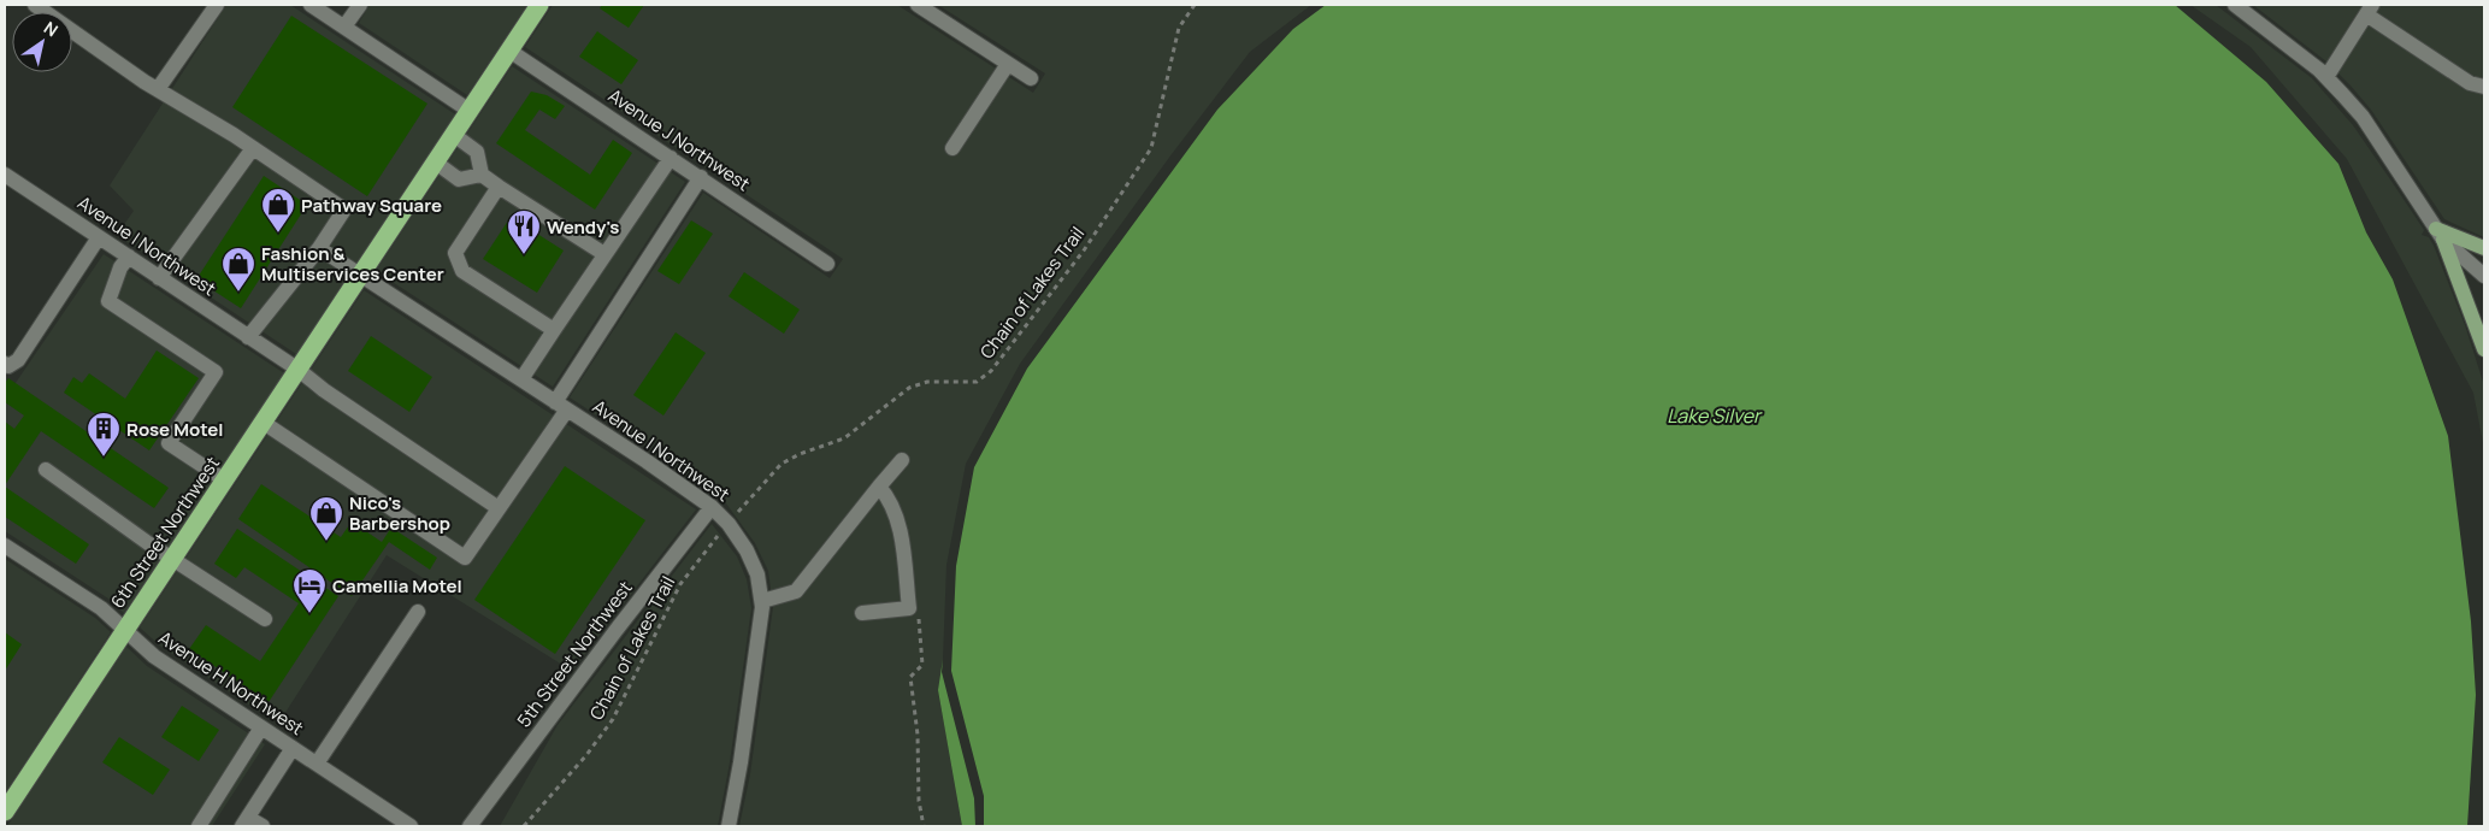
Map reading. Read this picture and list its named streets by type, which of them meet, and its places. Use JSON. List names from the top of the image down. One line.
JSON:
{"streets":{"highway":["6th Street Northwest"],"street":["Avenue J Northwest","Avenue I Northwest","5th Street Northwest","Avenue H Northwest"],"path":["Chain of Lakes Trail"]},"crossings":[["Avenue J Northwest","6th Street Northwest"],["Avenue I Northwest","Chain of Lakes Trail"],["Avenue I Northwest","6th Street Northwest"],["Avenue I Northwest","5th Street Northwest"],["6th Street Northwest","Avenue H Northwest"]],"water":["Lake Silver"],"places":{"shop":["Pathway Square","Fashion & Multiservices Center","Nico's Barbershop"],"restaurant":["Wendy's"],"building":["Rose Motel"],"hotel":["Camellia Motel"]},"north":"top right"}
